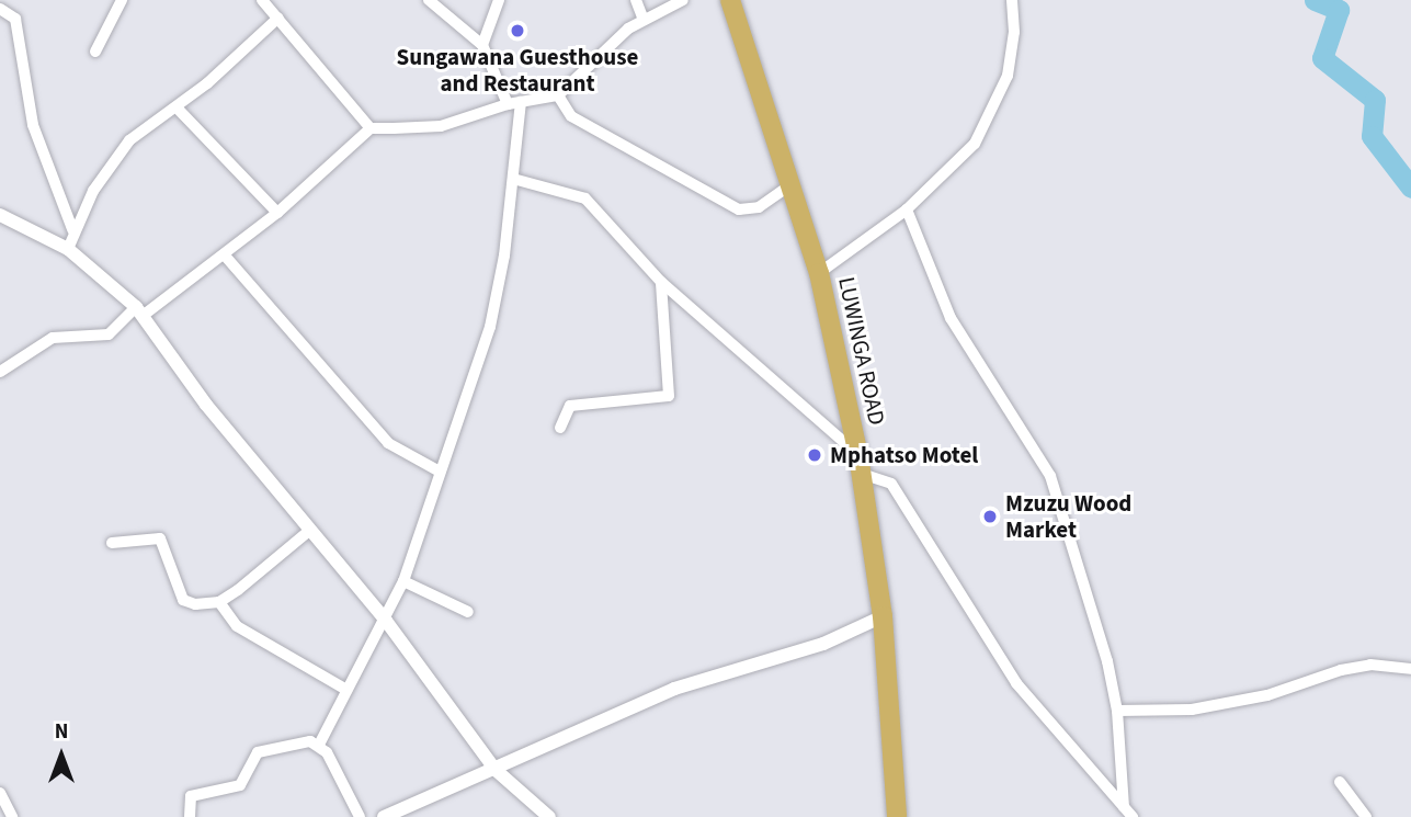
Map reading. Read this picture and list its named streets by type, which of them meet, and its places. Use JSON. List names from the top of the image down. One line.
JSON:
{"streets":{"highway":["LUWINGA ROAD"]},"places":["Sungawana Guesthouse and Restaurant","Mphatso Motel","Mzuzu Wood Market"],"north":"top"}
